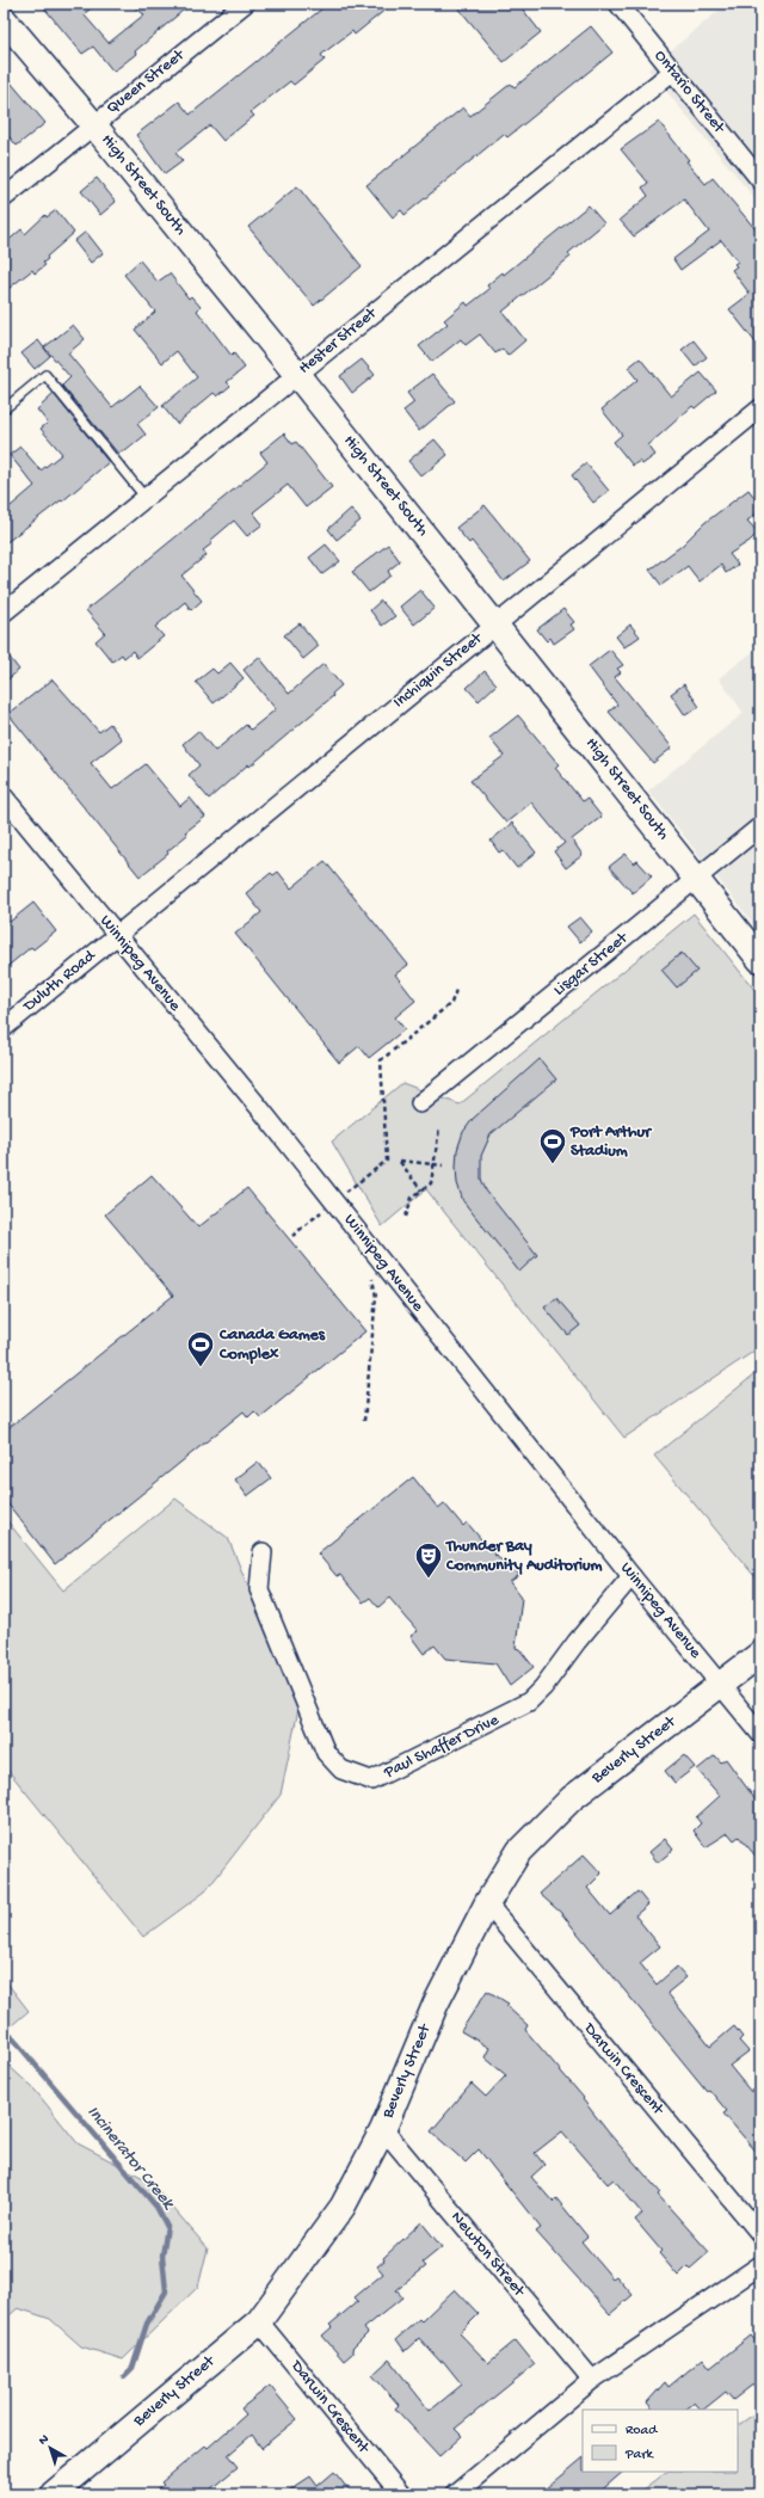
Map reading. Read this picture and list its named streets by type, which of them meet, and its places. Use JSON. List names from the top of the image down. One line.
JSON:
{"streets":{"street":["Queen Street","Ontario Street","High Street South","Hester Street","Inchiquin Street","Winnipeg Avenue","Lisgar Street","Duluth Road","Paul Shaffer Drive","Beverly Street","Darwin Crescent","Newton Street"]},"crossings":[["Queen Street","High Street South"],["Ontario Street","Hester Street"],["High Street South","Hester Street"],["High Street South","Inchiquin Street"],["High Street South","Lisgar Street"],["Inchiquin Street","Winnipeg Avenue"],["Inchiquin Street","Duluth Road"],["Winnipeg Avenue","Duluth Road"],["Winnipeg Avenue","Paul Shaffer Drive"],["Winnipeg Avenue","Beverly Street"],["Beverly Street","Darwin Crescent"],["Beverly Street","Newton Street"]],"water":["Incinerator Creek"],"places":{"sports":["Port Arthur Stadium","Canada Games Complex"],"theatre":["Thunder Bay Community Auditorium"]},"legend":["Road","Park"],"north":"top left"}
